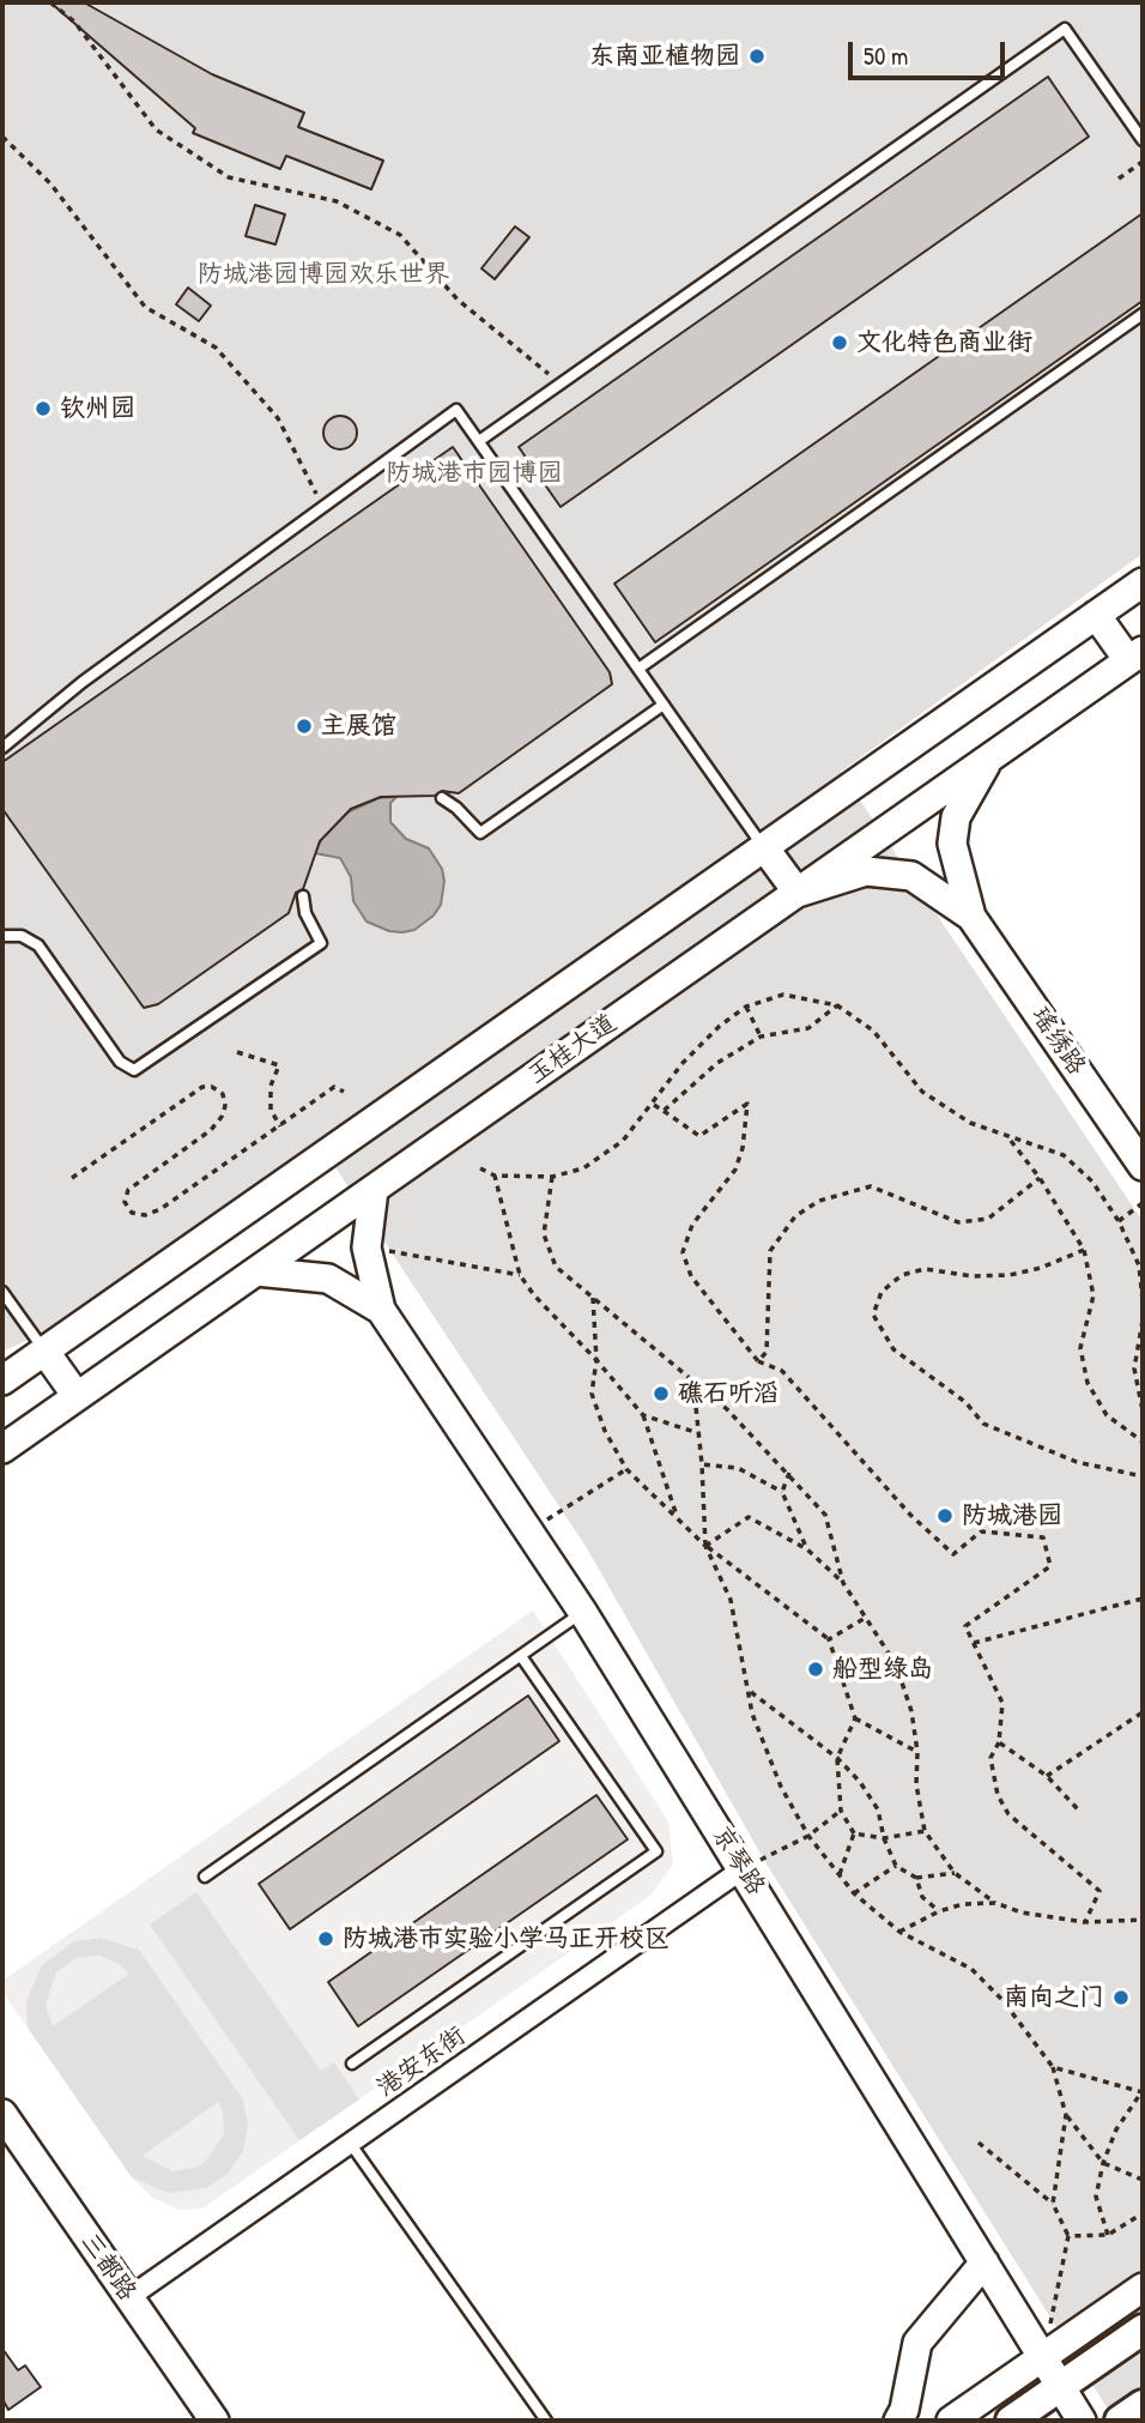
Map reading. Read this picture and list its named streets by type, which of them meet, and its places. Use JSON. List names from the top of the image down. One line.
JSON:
{"streets":{"main road":["瑶绣路","玉桂大道","京琴路","三都路"],"street":["港安东街"]},"crossings":[["京琴路","港安东街"],["港安东街","三都路"]],"parks":["防城港园博园欢乐世界","防城港市园博园"],"places":["东南亚植物园","文化特色商业街","钦州园","主展馆","礁石听滔","防城港园","船型绿岛","防城港市实验小学马正开校区","南向之门"],"scale_bar":"50 m"}
